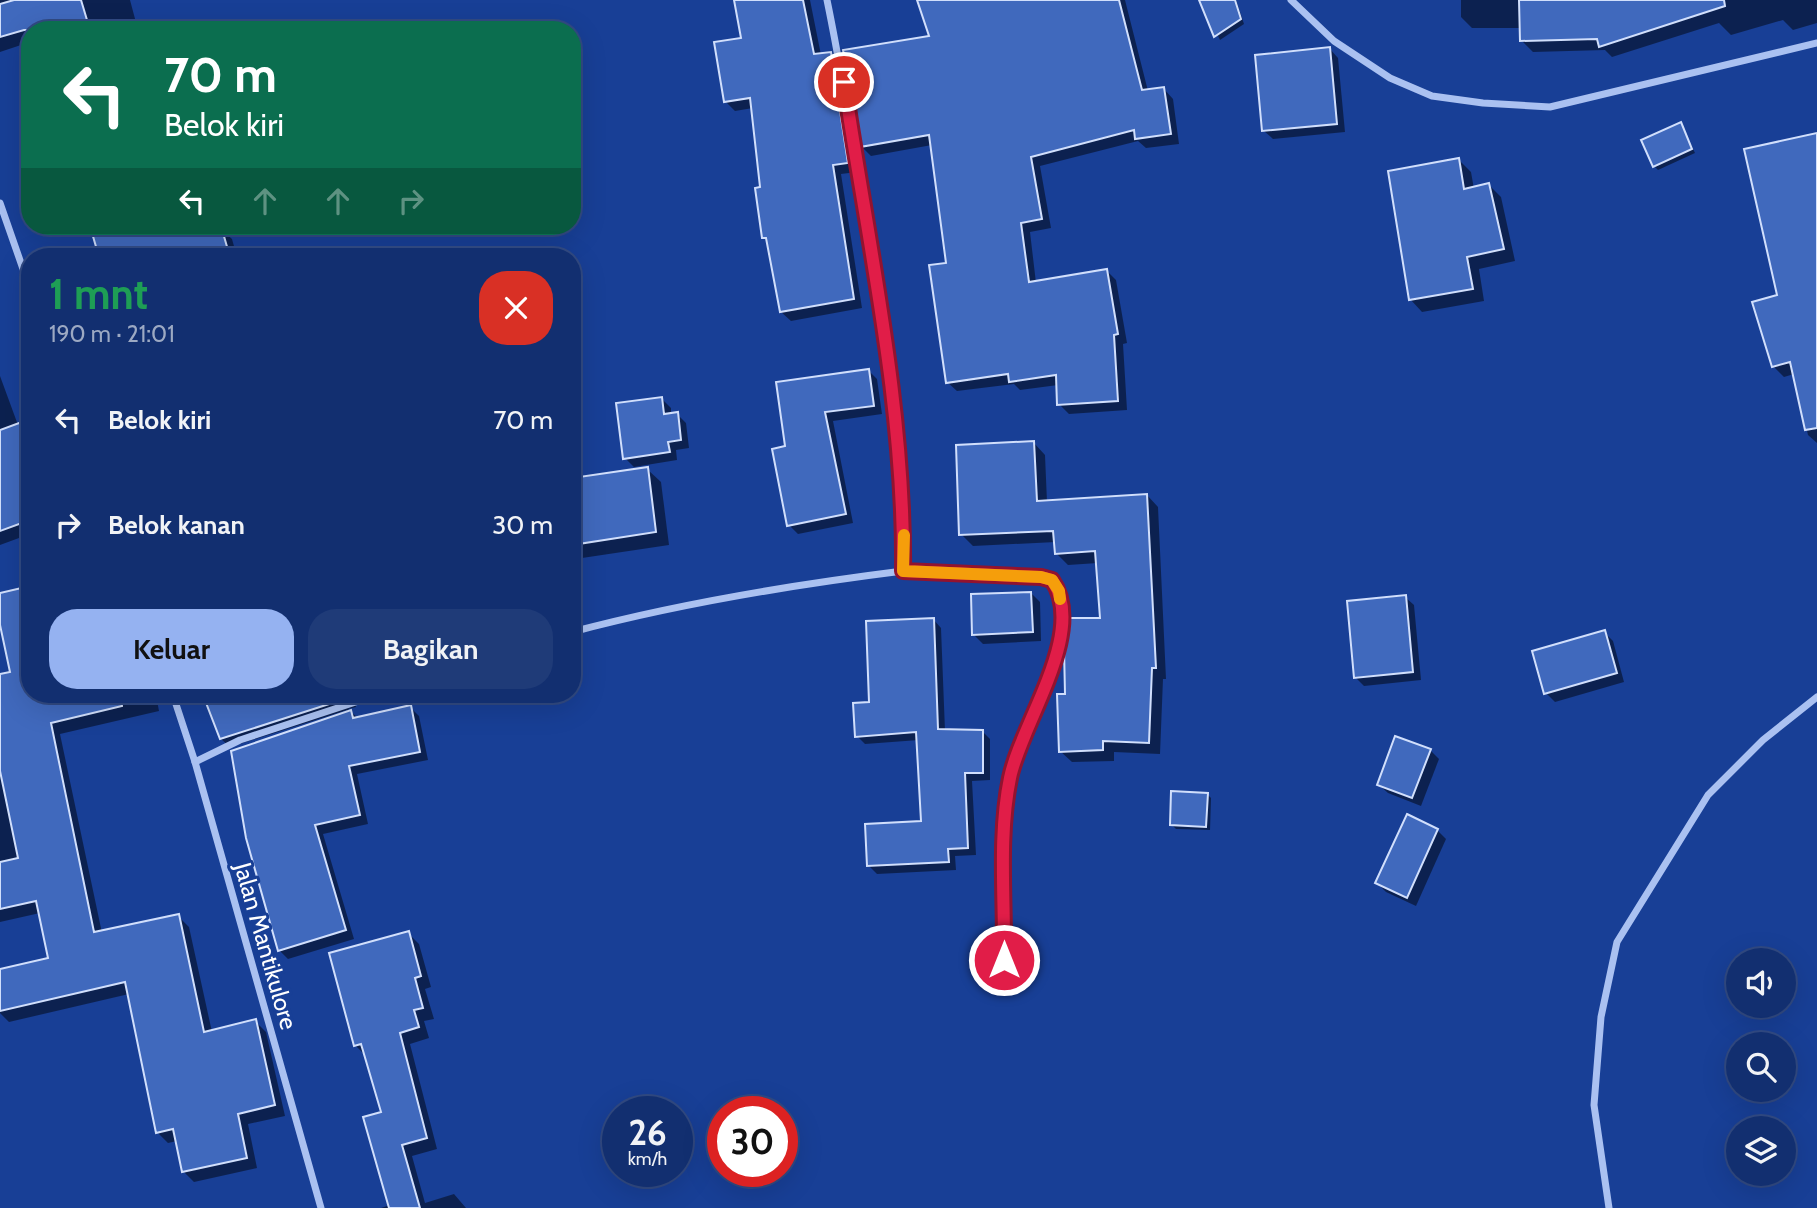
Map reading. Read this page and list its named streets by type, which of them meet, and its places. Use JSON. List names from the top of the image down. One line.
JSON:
{"streets":{"street":["Jalan Mantikulore"]},"page":{"turn":["70 m","Belok kiri"],"heading":["1 mnt","190 m · 21:01"],"list":[{"name":"Belok kiri","value":"70 m"},{"name":"Belok kanan","value":"30 m"}],"buttons":["Keluar","Bagikan"],"speed":"26 km/h","limit":"30"}}
